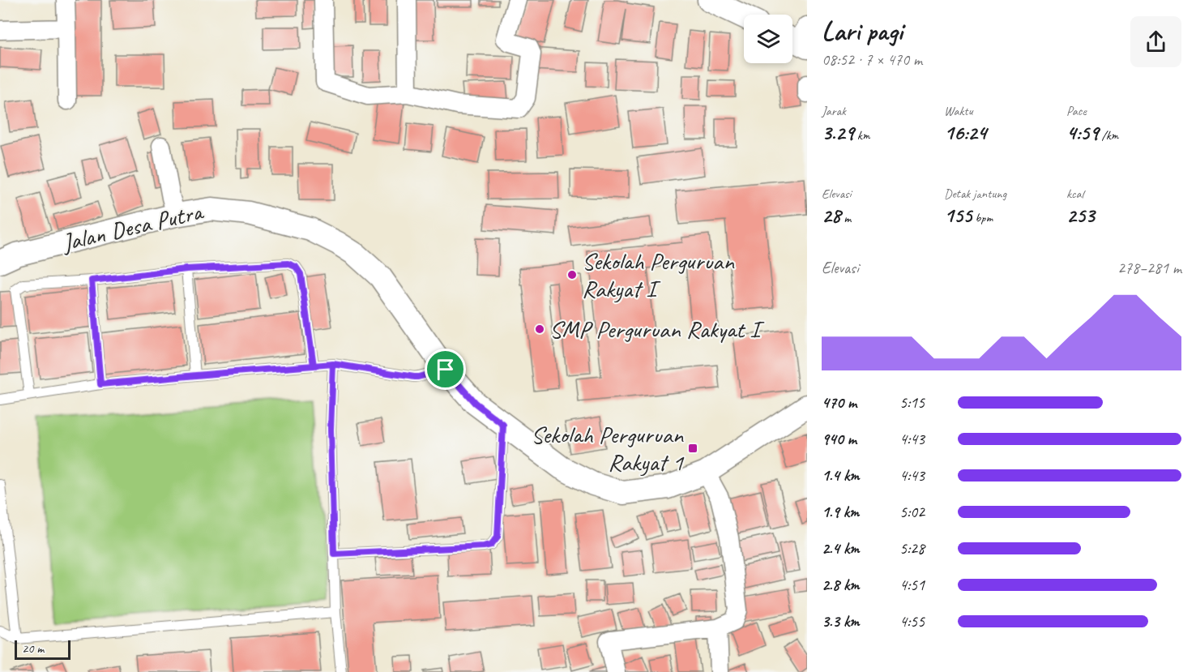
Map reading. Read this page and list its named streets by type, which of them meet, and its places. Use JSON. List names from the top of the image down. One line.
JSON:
{"streets":{"street":["Jalan Desa Putra"]},"places":{"other":["Sekolah Perguruan Rakyat I","SMP Perguruan Rakyat I"],"transit":["Sekolah Perguruan Rakyat 1"]},"scale_bar":"20 m","page":{"heading":["Lari pagi","08:52 · 7 × 470 m"],"stats":[["Jarak","3.29 km"],["Waktu","16:24"],["Pace","4:59 /km"],["Elevasi","28 m"],["Detak jantung","155 bpm"],["kcal","253"]],"chart":["Elevasi","278–281 m"],"list":[{"name":"470 m","note":"5:15"},{"name":"940 m","note":"4:43"},{"name":"1.4 km","note":"4:43"},{"name":"1.9 km","note":"5:02"},{"name":"2.4 km","note":"5:28"},{"name":"2.8 km","note":"4:51"},{"name":"3.3 km","note":"4:55"}],"scale":"20 m"}}
